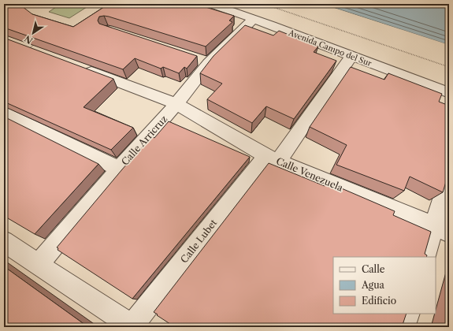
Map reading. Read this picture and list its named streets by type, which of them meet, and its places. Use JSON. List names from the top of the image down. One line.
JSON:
{"streets":{"street":["Avenida Campo del Sur","Calle Arricruz","Calle Venezuela","Calle Lubet"]},"crossings":[["Avenida Campo del Sur","Calle Arricruz"],["Avenida Campo del Sur","Calle Lubet"],["Calle Arricruz","Calle Venezuela"],["Calle Venezuela","Calle Lubet"]],"legend":["Calle","Agua","Edificio"],"north":"bottom left"}
